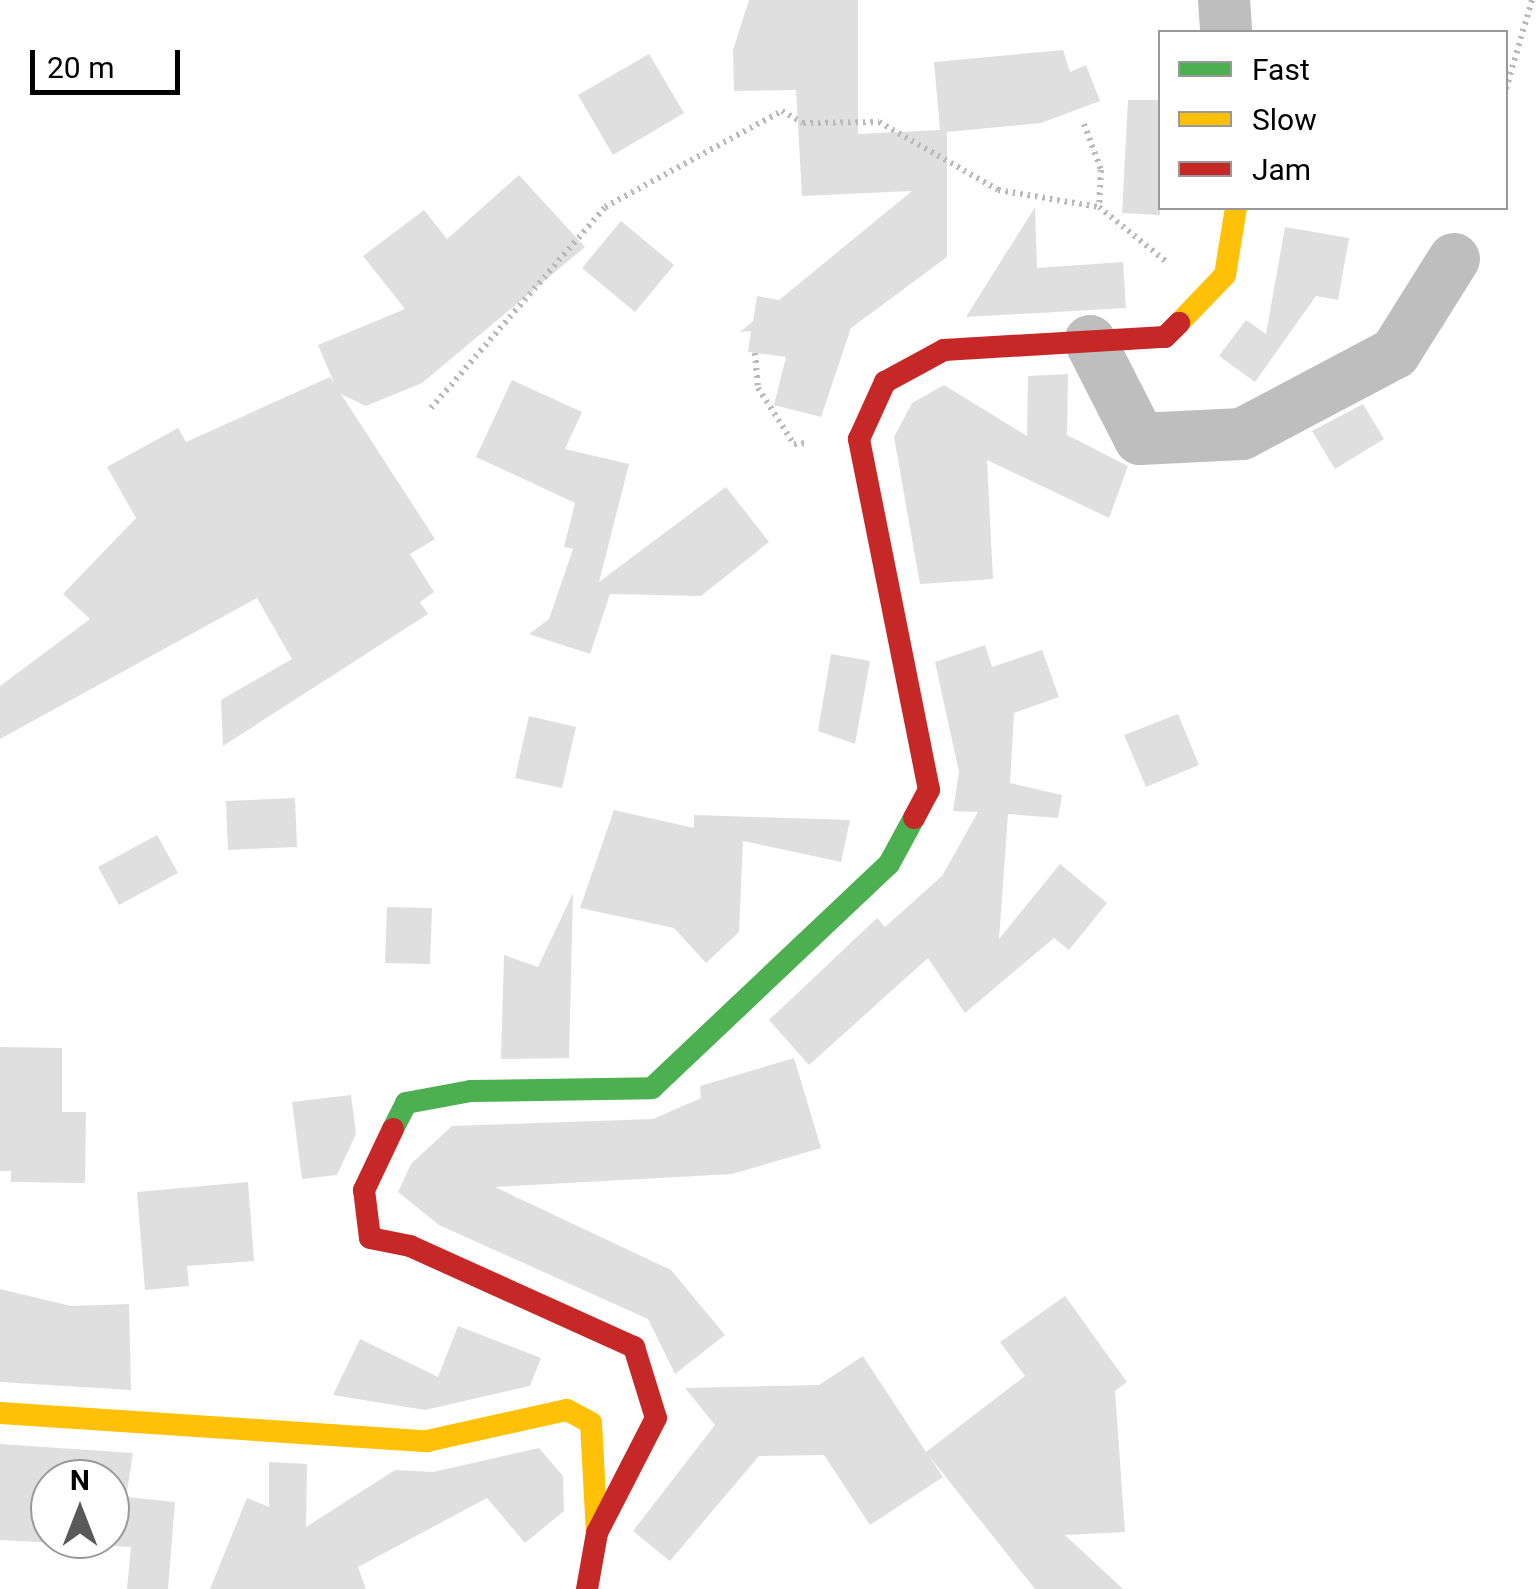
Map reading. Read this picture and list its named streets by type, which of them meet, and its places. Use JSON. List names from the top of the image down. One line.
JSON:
{"legend":["Fast","Slow","Jam"],"scale_bar":"20 m","north":"top"}
